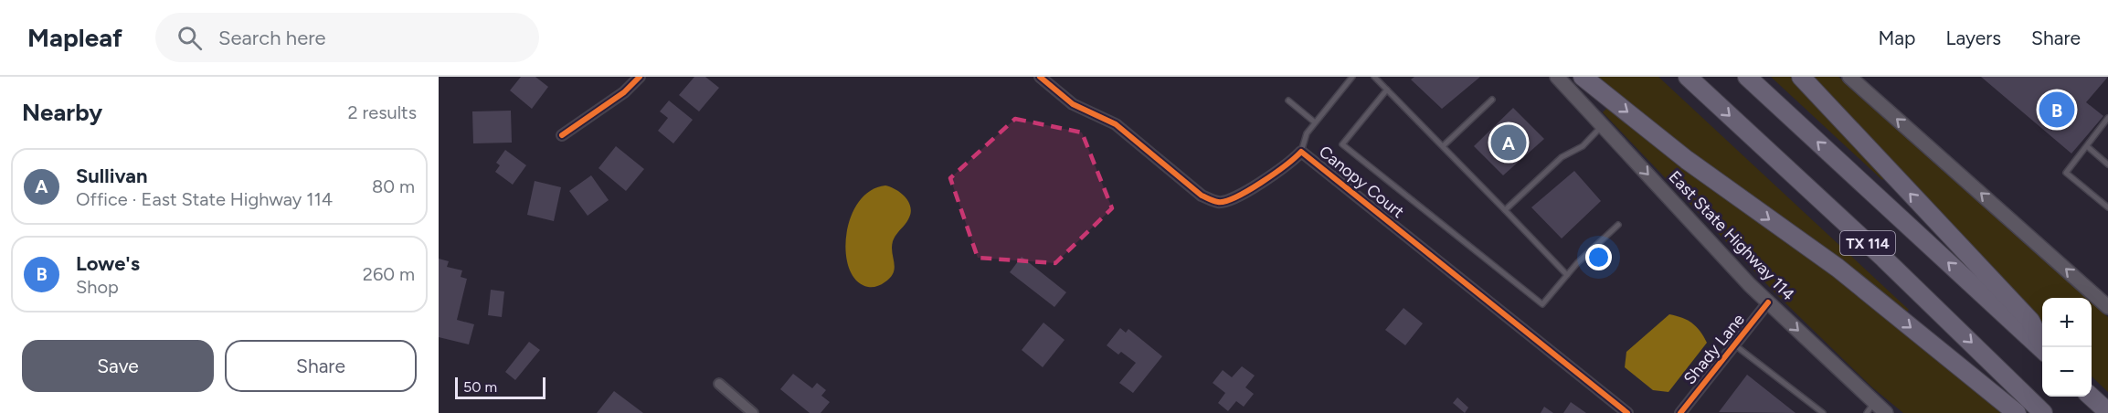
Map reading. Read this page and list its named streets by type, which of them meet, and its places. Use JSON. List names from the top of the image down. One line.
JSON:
{"streets":{"highway":["TX 114"],"main road":["East State Highway 114"],"street":["Canopy Court","Shady Lane"]},"crossings":[["East State Highway 114","Shady Lane"]],"one_way":["East State Highway 114"],"scale_bar":"50 m","page":{"header":"Mapleaf","search":"Search here","nav":["Map","Layers","Share"],"heading":["Nearby","2 results"],"pins":["B","A"],"list":[{"mark":"A","name":"Sullivan","note":"Office · East State Highway 114","value":"80 m"},{"mark":"B","name":"Lowe's","note":"Shop","value":"260 m"}],"map_buttons":["+","−"],"buttons":["Save","Share"],"scale":"50 m"}}
